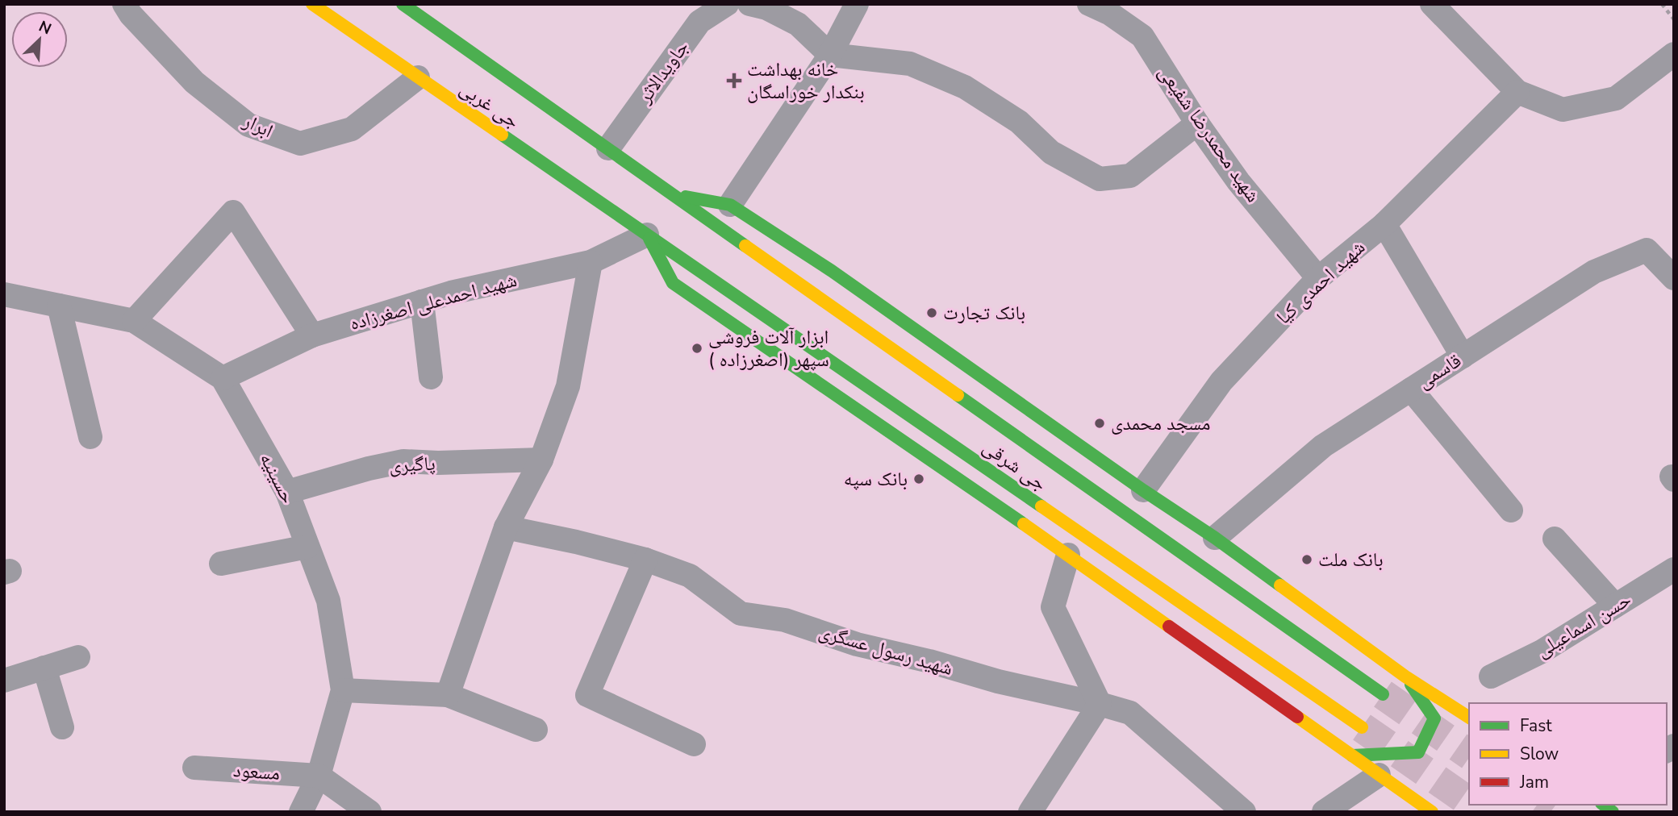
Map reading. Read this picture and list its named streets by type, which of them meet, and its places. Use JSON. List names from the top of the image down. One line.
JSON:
{"streets":{"main road":["جی غربی","جی شرقی"],"street":["جاویدالاثر","ابرار","شهید محمدرضا شفیعی","شهید احمدی کیا","شهید احمدعلی اصغرزاده","قاسمی","پاگیری","حسینیه","حسن اسماعیلی","شهید رسول عسگری","مسعود"]},"crossings":[["جاویدالاثر","جی غربی"],["جی غربی","ابرار"],["جی غربی","شهید احمدعلی اصغرزاده"],["جی غربی","جی شرقی"],["شهید محمدرضا شفیعی","شهید احمدی کیا"],["شهید احمدعلی اصغرزاده","جی شرقی"],["شهید احمدعلی اصغرزاده","حسینیه"],["پاگیری","حسینیه"],["حسینیه","مسعود"]],"places":{"health":["خانه بهداشت بنکدار خوراسگان"],"other":["بانک تجارت","ابزار آلات فروشی سپهر (اصغرزاده )","مسجد محمدی","بانک سپه","بانک ملت"]},"legend":["Fast","Slow","Jam"],"north":"top right"}
